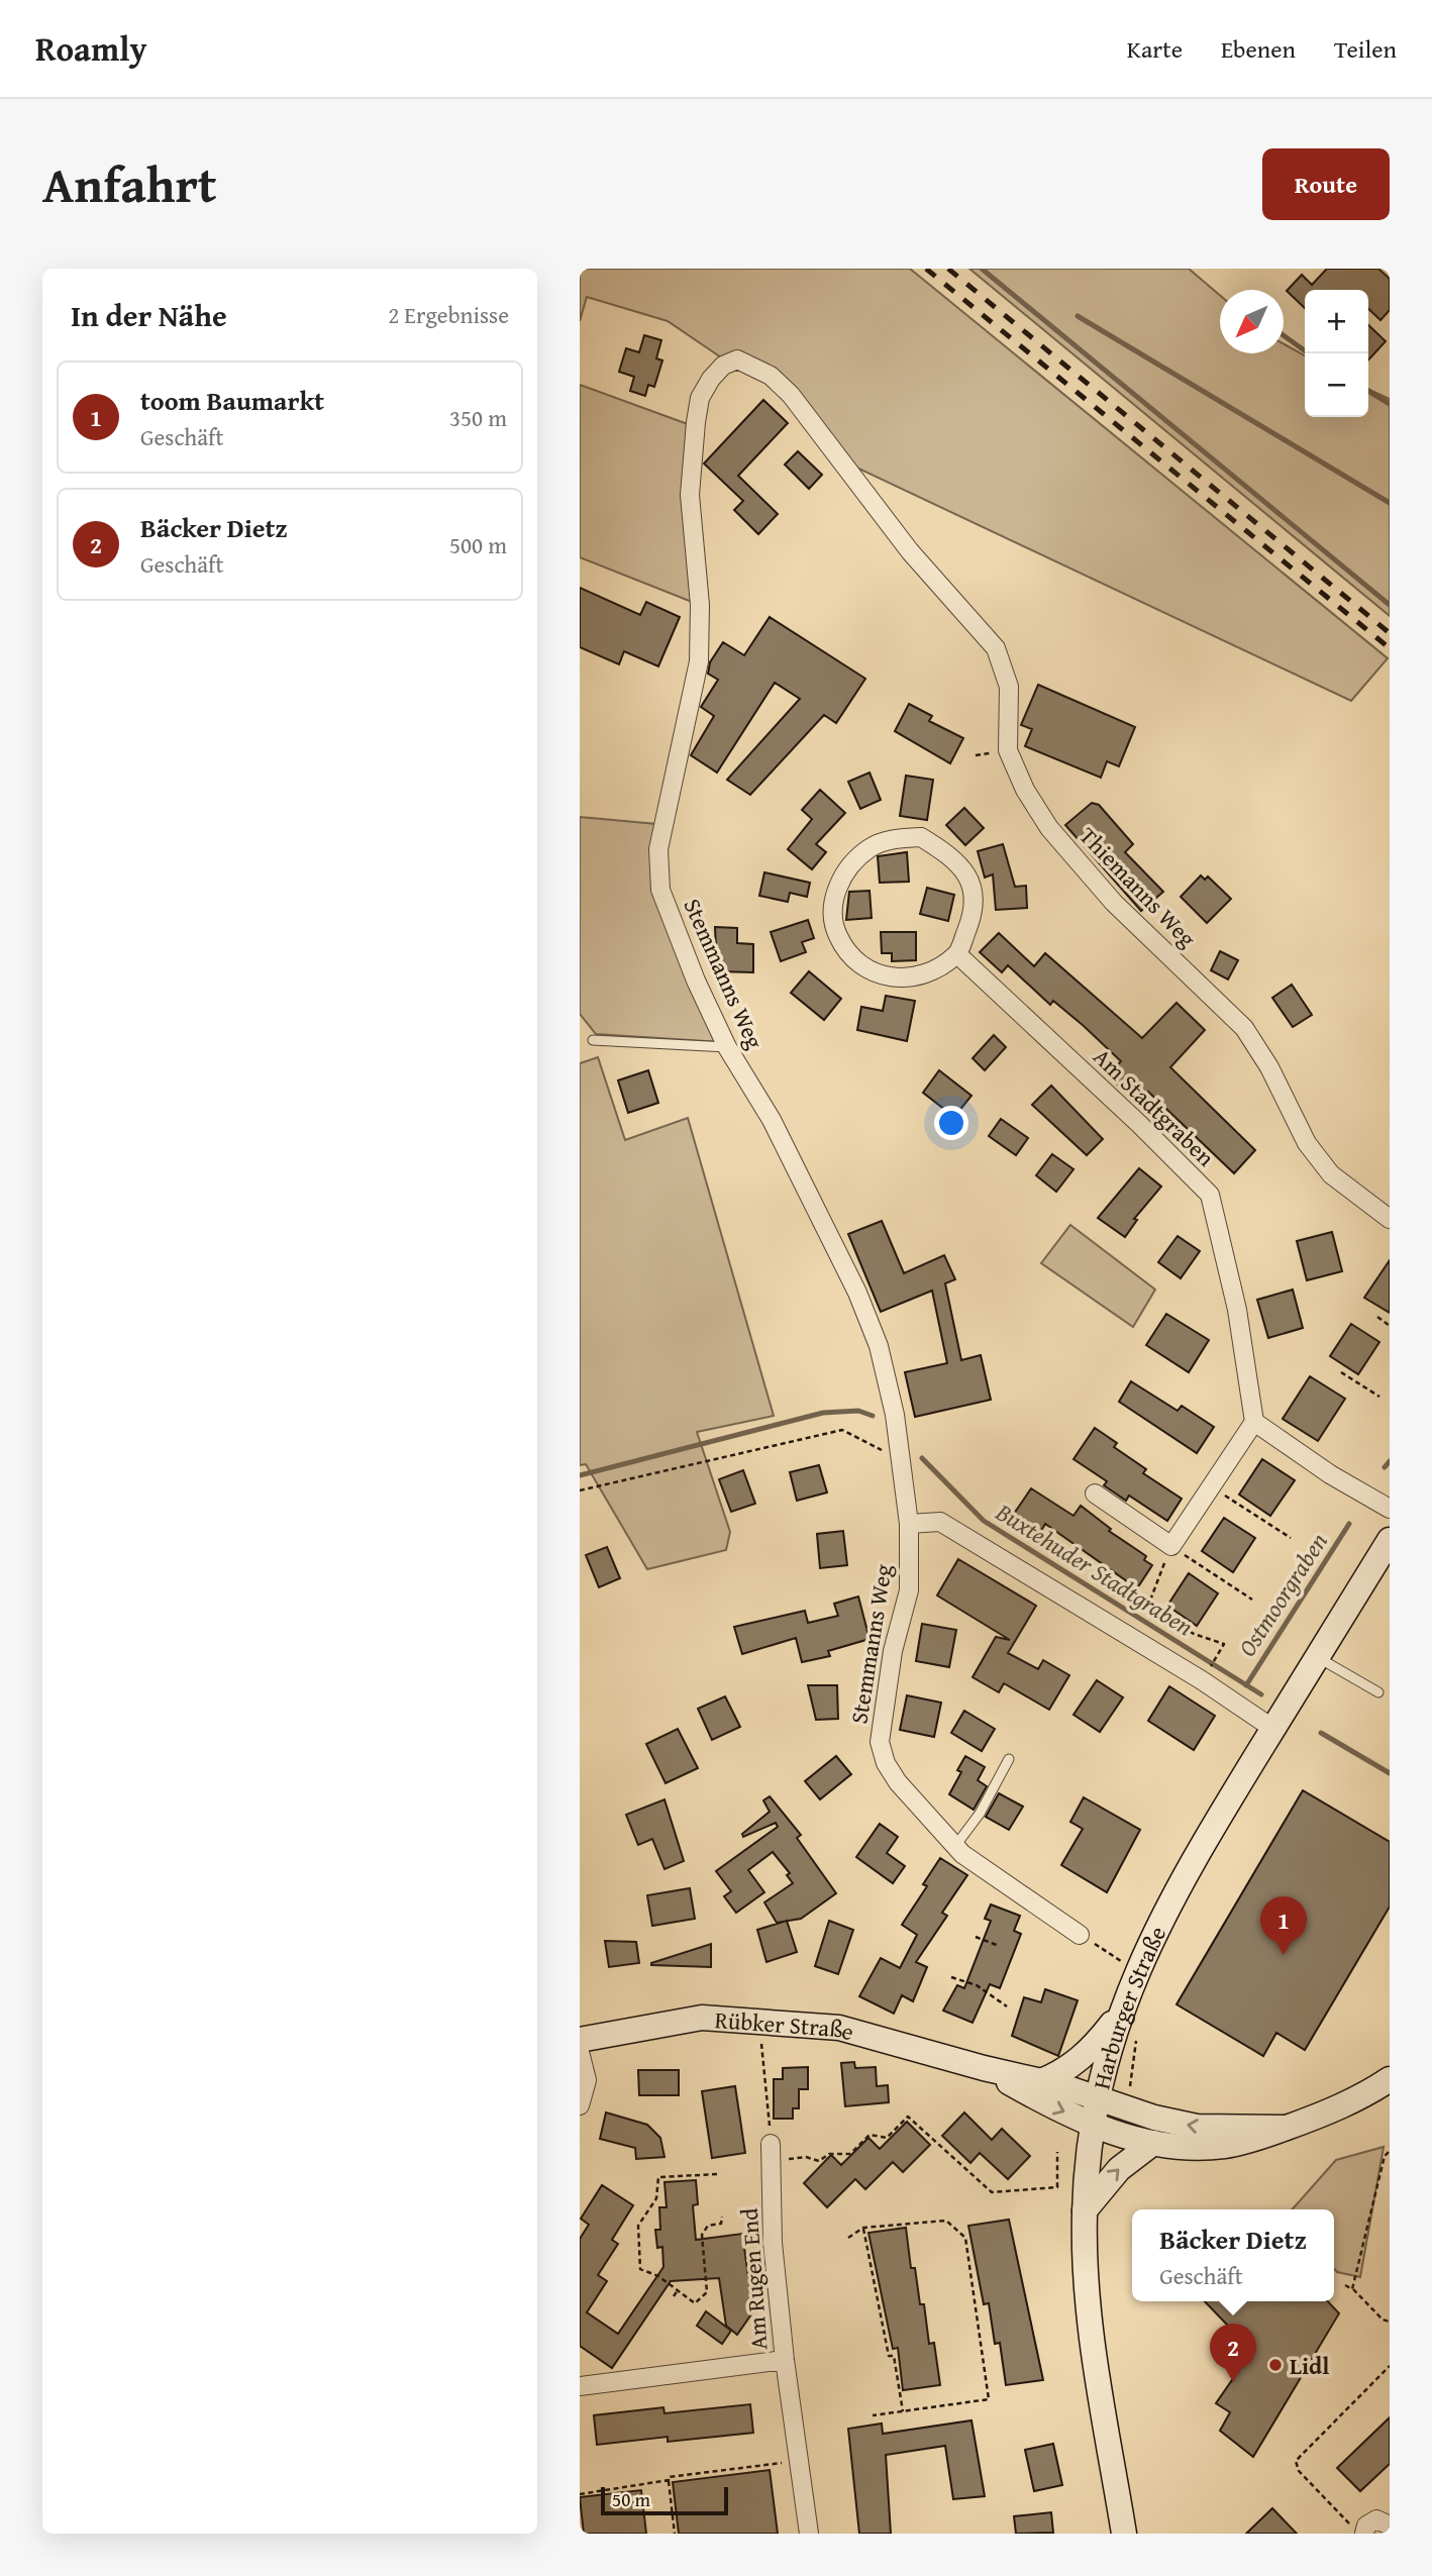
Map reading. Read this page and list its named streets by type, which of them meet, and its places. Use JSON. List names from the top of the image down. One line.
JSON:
{"streets":{"street":["Thiemanns Weg","Stemmanns Weg","Am Stadtgraben","Harburger Straße","Rübker Straße","Am Rugen End"]},"crossings":[["Thiemanns Weg","Stemmanns Weg"],["Harburger Straße","Rübker Straße"]],"water":["Buxtehuder Stadtgraben","Ostmoorgraben"],"places":["Lidl"],"scale_bar":"50 m","north":"bottom left","page":{"header":"Roamly","nav":["Karte","Ebenen","Teilen"],"title":"Anfahrt","buttons":"Route","heading":["In der Nähe","2 Ergebnisse"],"map_buttons":["+","−"],"list":[{"mark":"1","name":"toom Baumarkt","note":"Geschäft","value":"350 m"},{"mark":"2","name":"Bäcker Dietz","note":"Geschäft","value":"500 m"}],"pins":["1","2"],"popup":["Bäcker Dietz","Geschäft"],"scale":"50 m"}}
